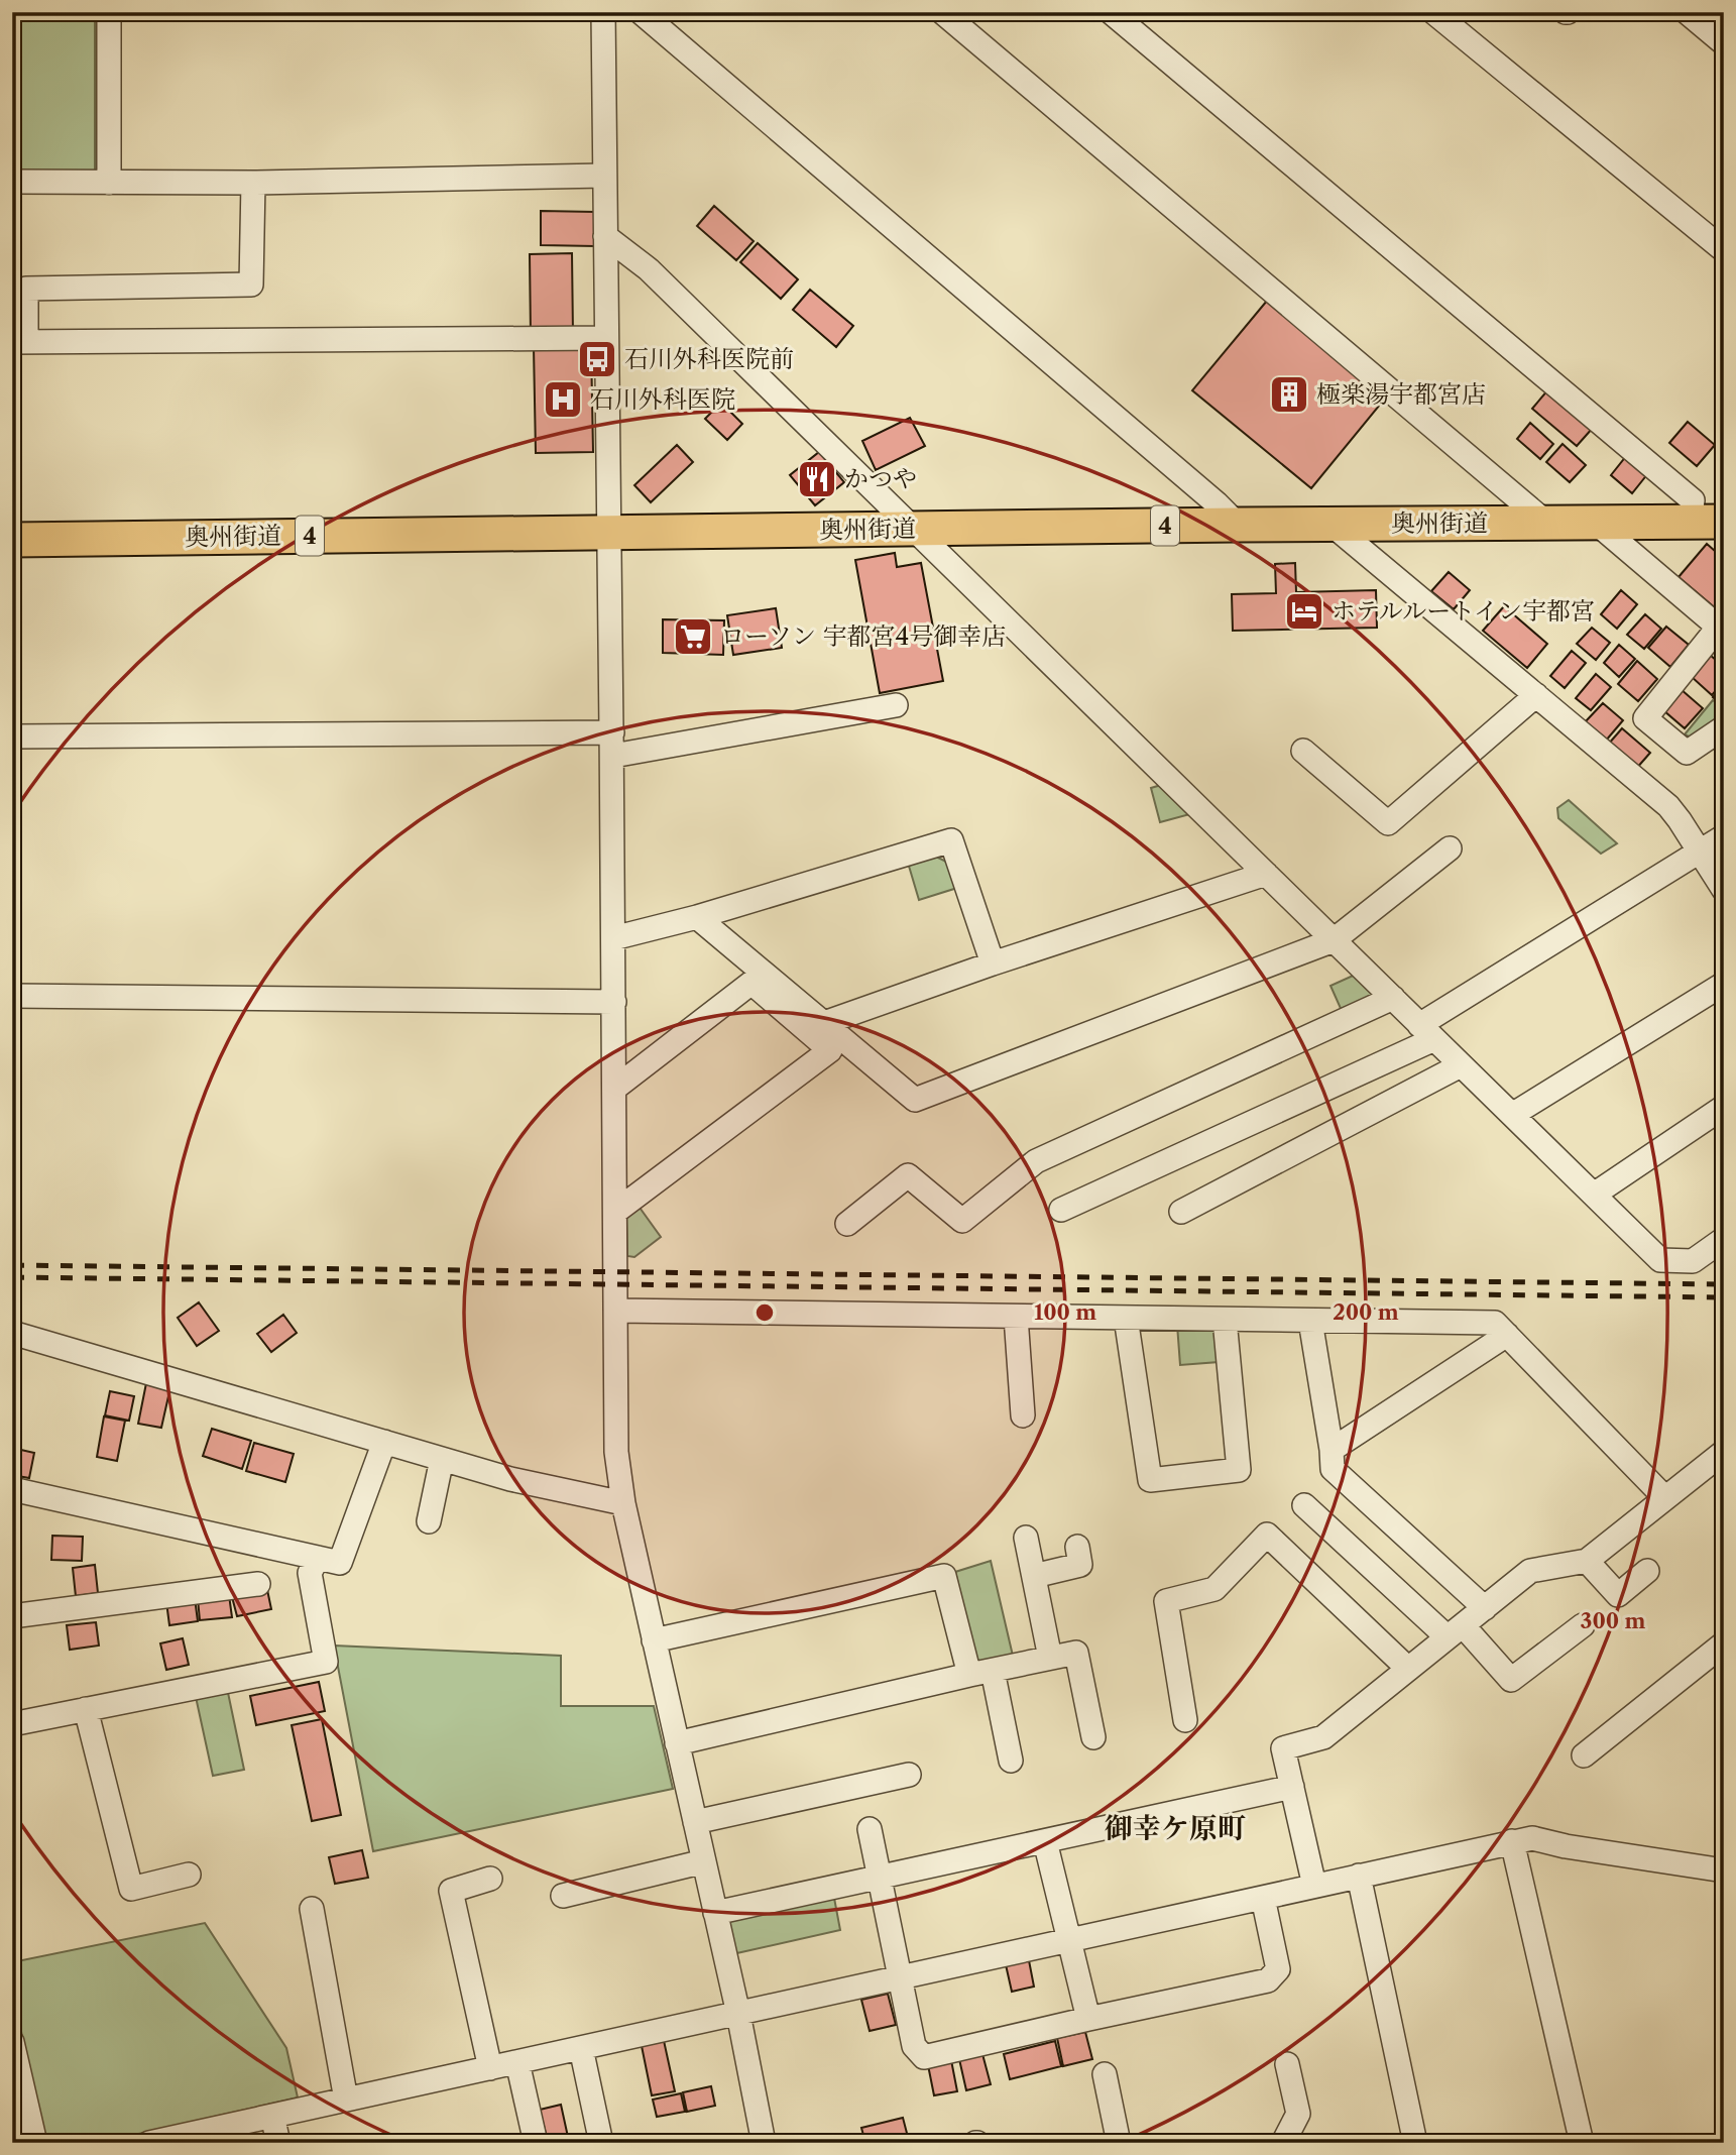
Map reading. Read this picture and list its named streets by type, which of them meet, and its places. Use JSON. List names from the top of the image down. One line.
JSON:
{"streets":{"highway":["奥州街道","4"]},"districts":["御幸ケ原町"],"places":{"bus stop":["石川外科医院前"],"building":["極楽湯宇都宮店"],"hospital":["石川外科医院"],"restaurant":["かつや"],"hotel":["ホテルルートイン宇都宮"],"supermarket":["ローソン 宇都宮4号御幸店"]},"rings":["100 m","200 m","300 m"]}
